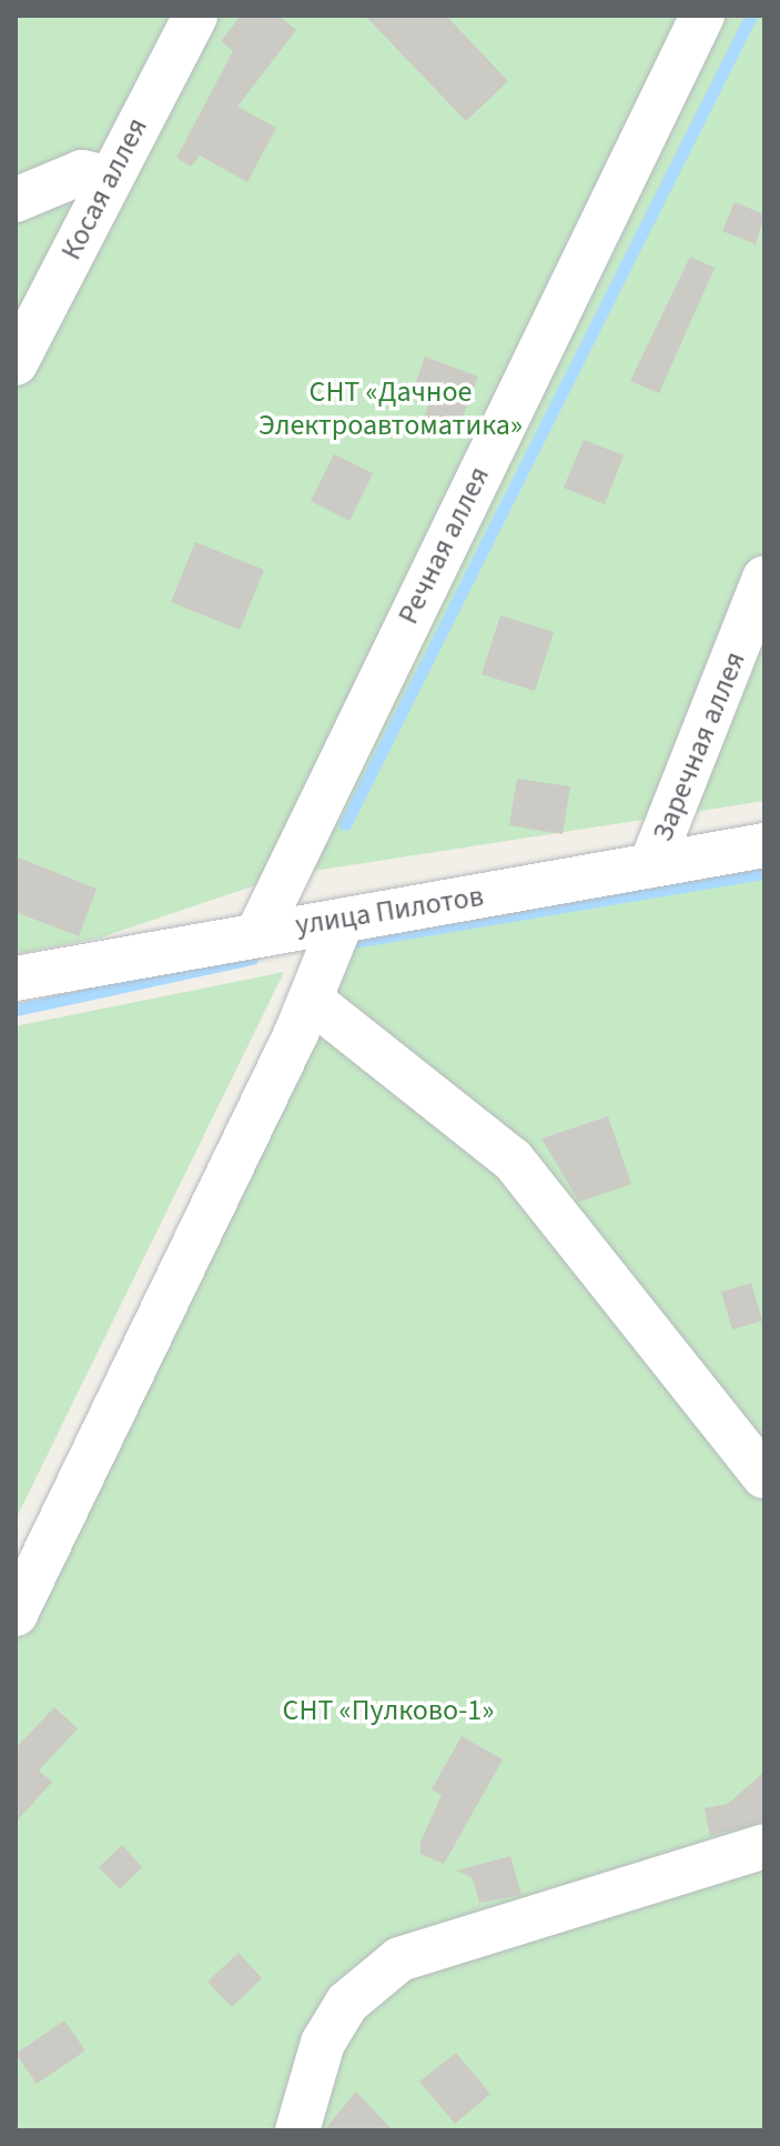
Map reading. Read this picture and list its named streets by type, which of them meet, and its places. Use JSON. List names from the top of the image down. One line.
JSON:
{"streets":{"street":["Косая аллея","Речная аллея","Заречная аллея","улица Пилотов"]},"crossings":[["Речная аллея","улица Пилотов"],["Заречная аллея","улица Пилотов"]],"parks":["СНТ «Дачное Электроавтоматика»","СНТ «Пулково-1»"]}
